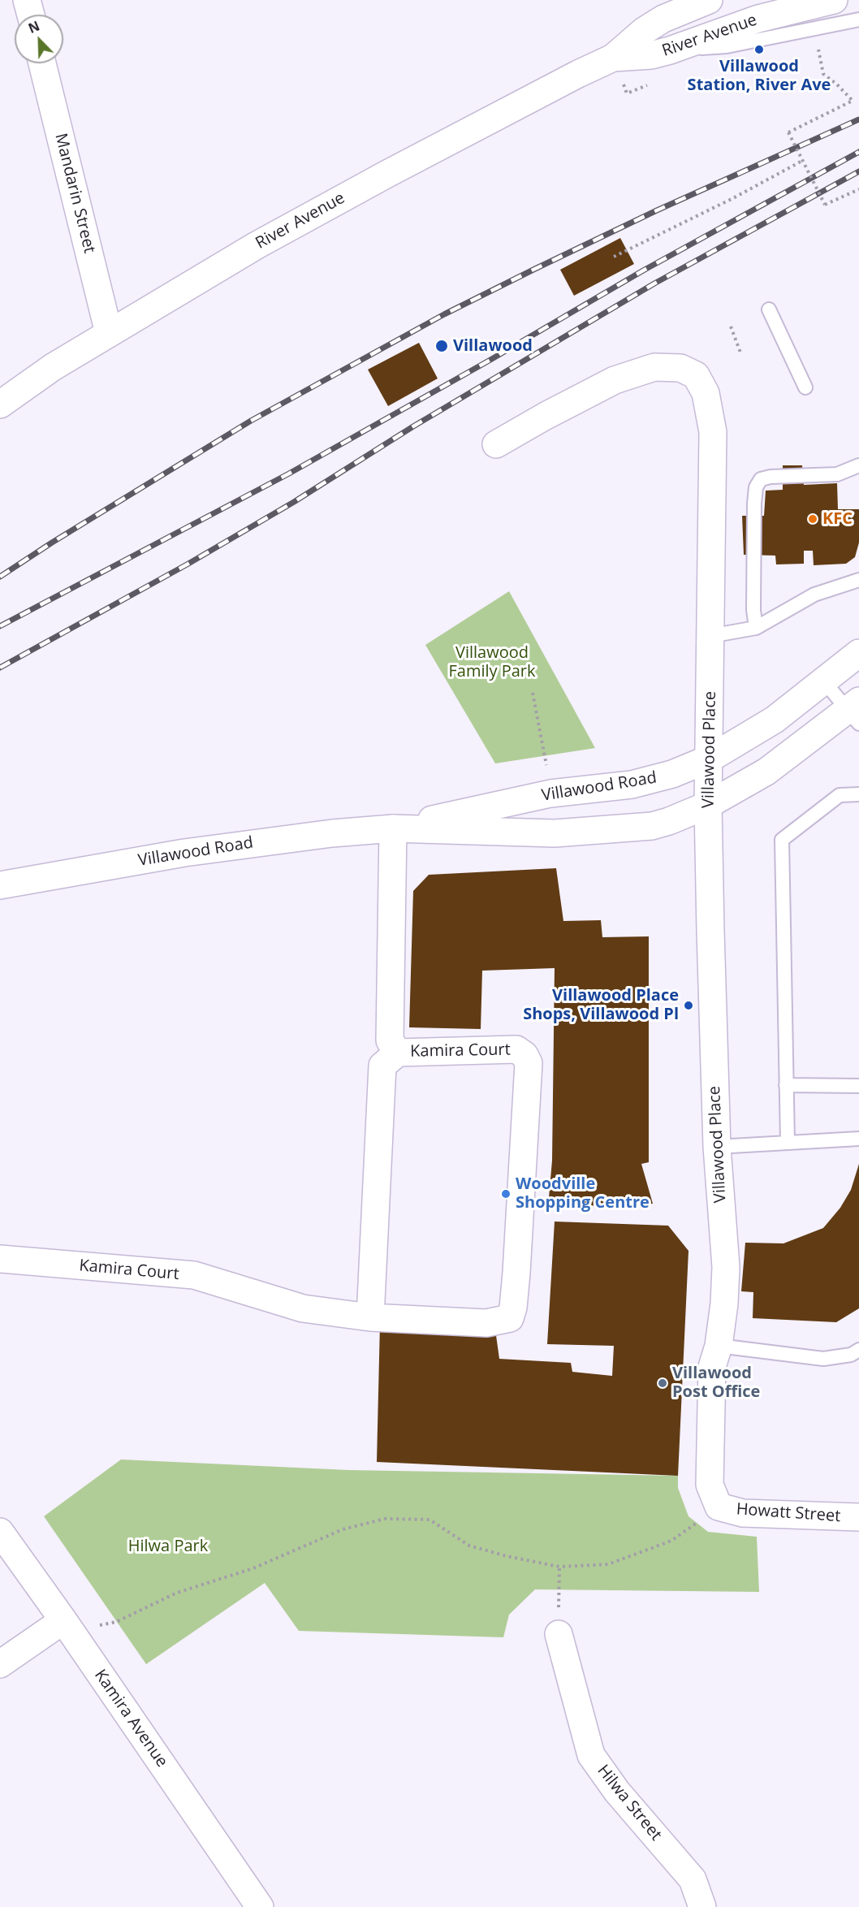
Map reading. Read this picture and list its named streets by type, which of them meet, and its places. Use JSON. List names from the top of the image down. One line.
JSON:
{"streets":{"street":["River Avenue","Mandarin Street","Villawood Place","Villawood Road","Kamira Court","Howatt Street","Kamira Avenue","Hilwa Street"]},"crossings":[["River Avenue","Mandarin Street"],["Villawood Place","Villawood Road"],["Villawood Place","Howatt Street"],["Villawood Road","Kamira Court"]],"parks":["Villawood Family Park","Hilwa Park"],"places":["Villawood Station, River Ave","Villawood","KFC","Villawood Place Shops, Villawood Pl","Woodville Shopping Centre","Villawood Post Office"],"north":"top left"}
